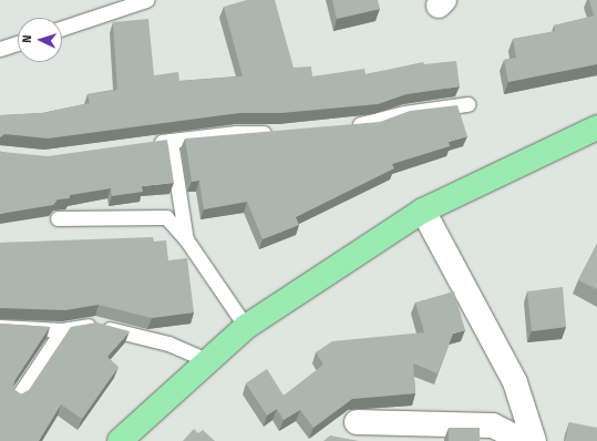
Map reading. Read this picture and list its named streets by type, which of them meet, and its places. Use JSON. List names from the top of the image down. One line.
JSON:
{"north":"left"}
